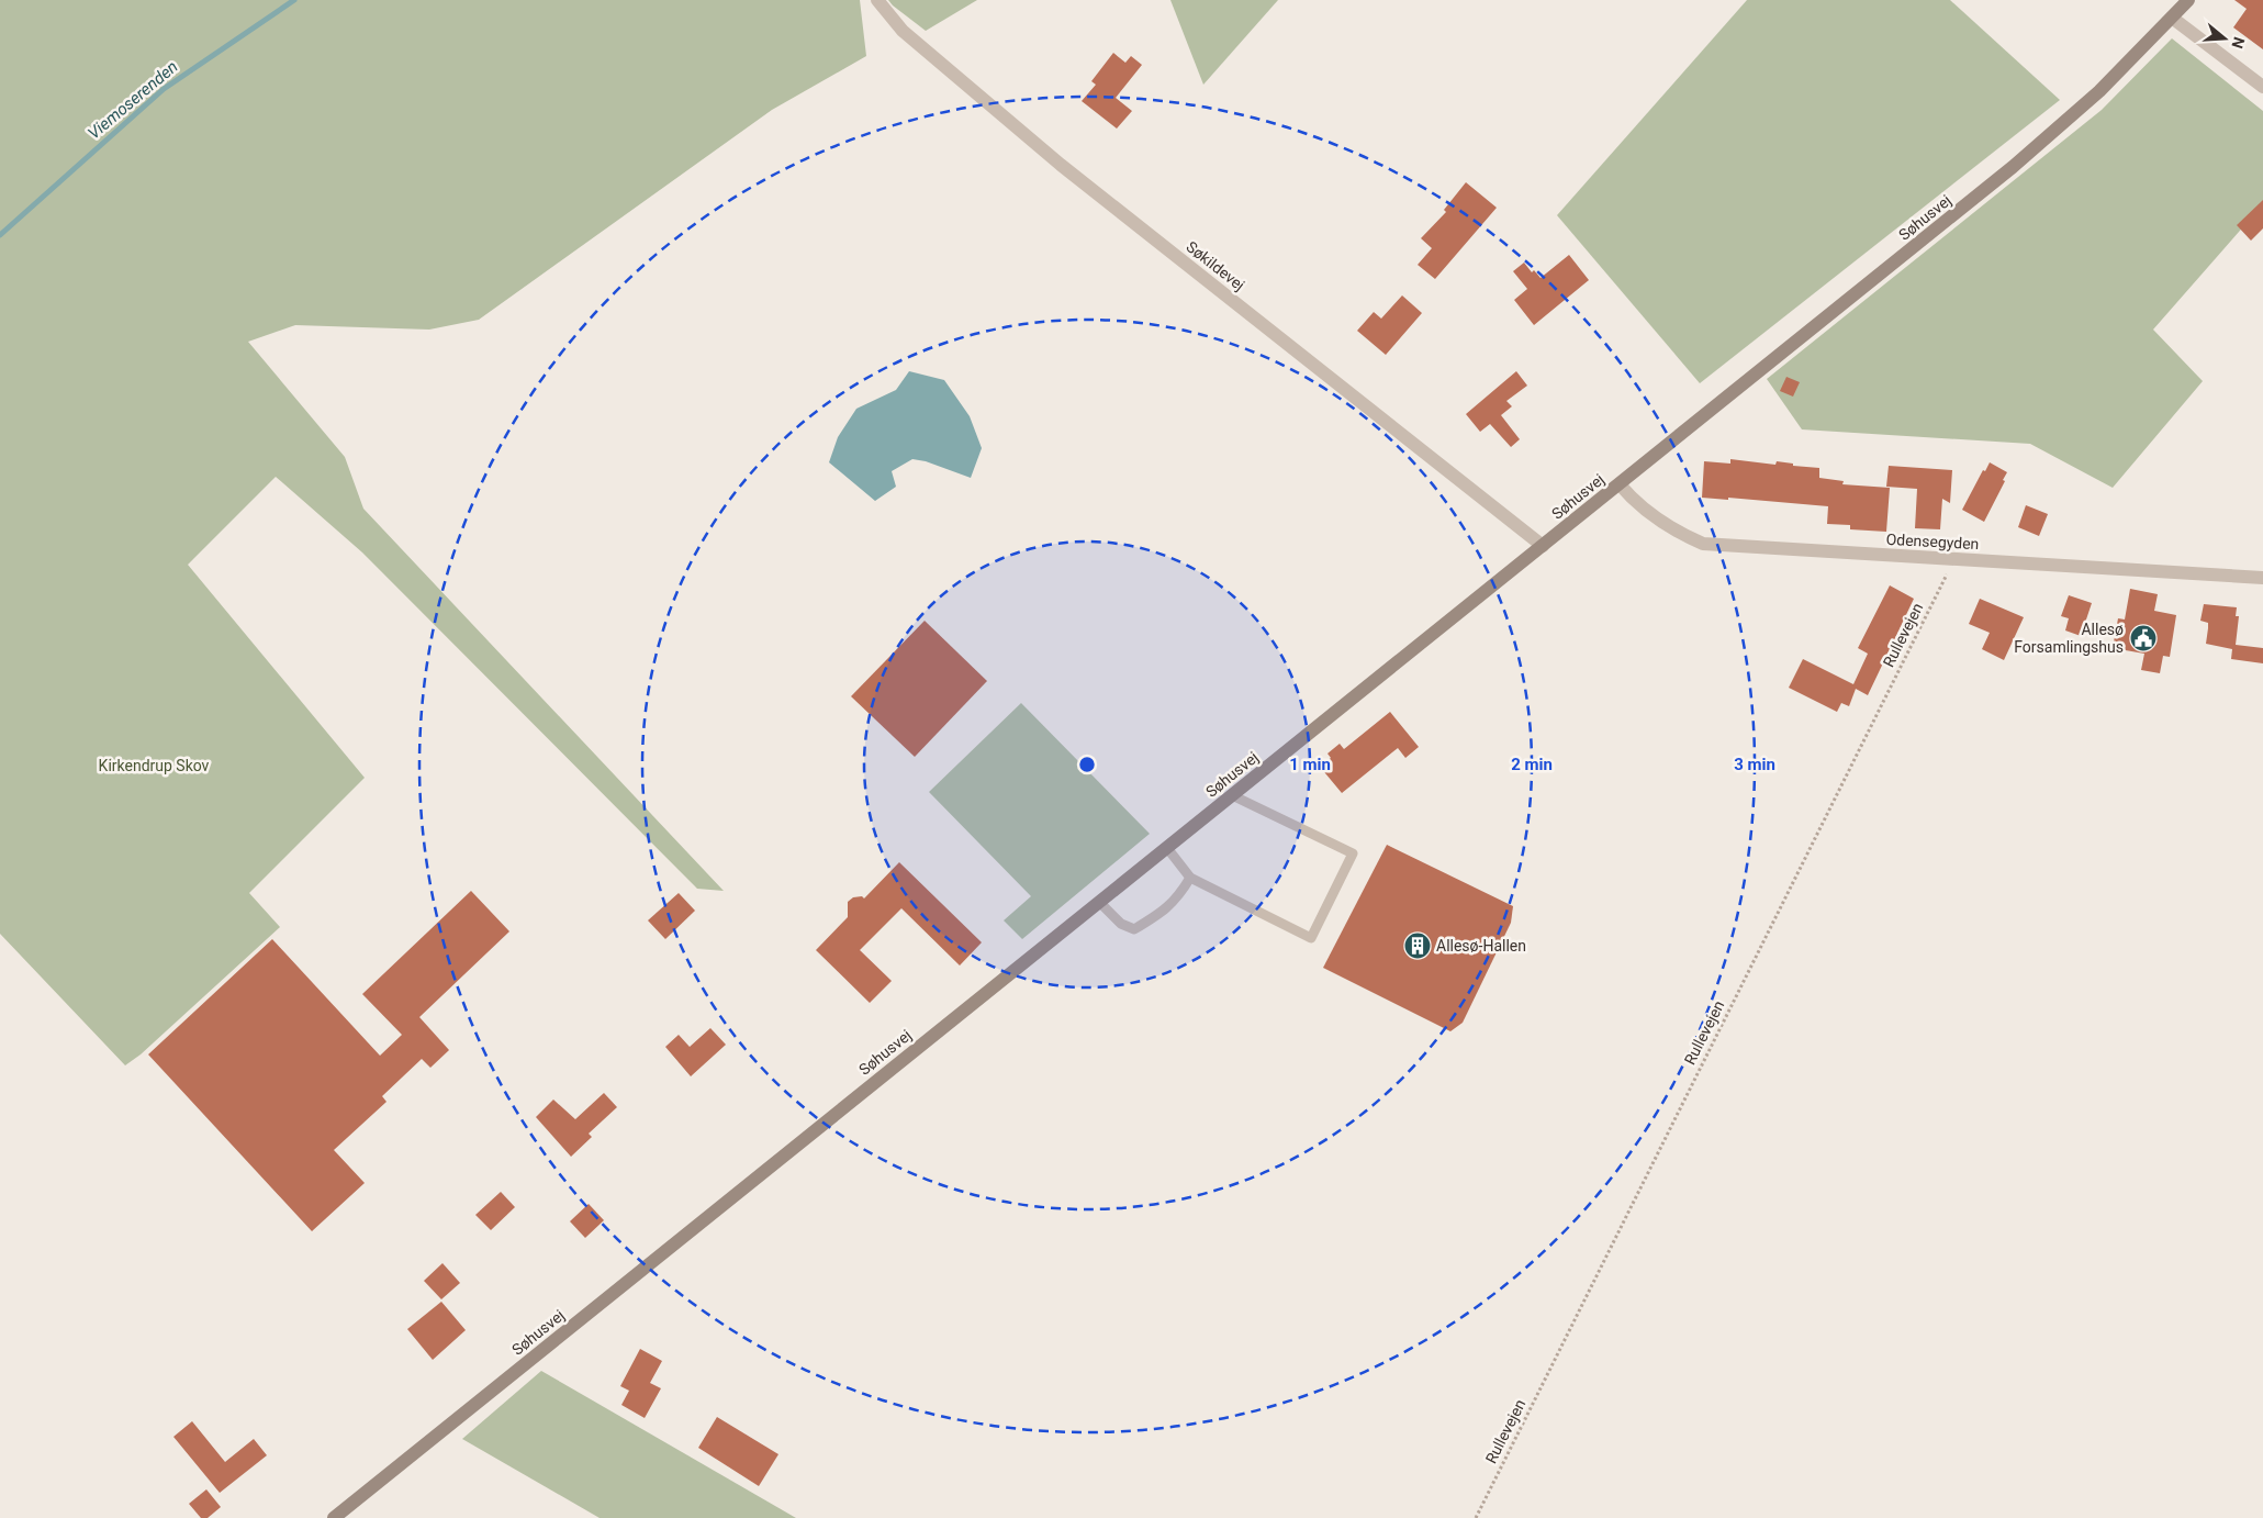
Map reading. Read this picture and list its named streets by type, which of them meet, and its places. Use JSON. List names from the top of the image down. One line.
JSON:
{"streets":{"street":["Søhusvej","Søkildevej","Odensegyden"],"path":["Rullevejen"]},"crossings":[["Søhusvej","Søkildevej"],["Søhusvej","Odensegyden"],["Odensegyden","Rullevejen"]],"water":["Viemoserenden"],"parks":["Kirkendrup Skov"],"places":{"public building":["Allesø Forsamlingshus"],"building":["Allesø-Hallen"]},"north":"right","rings":["1 min","2 min","3 min"]}
